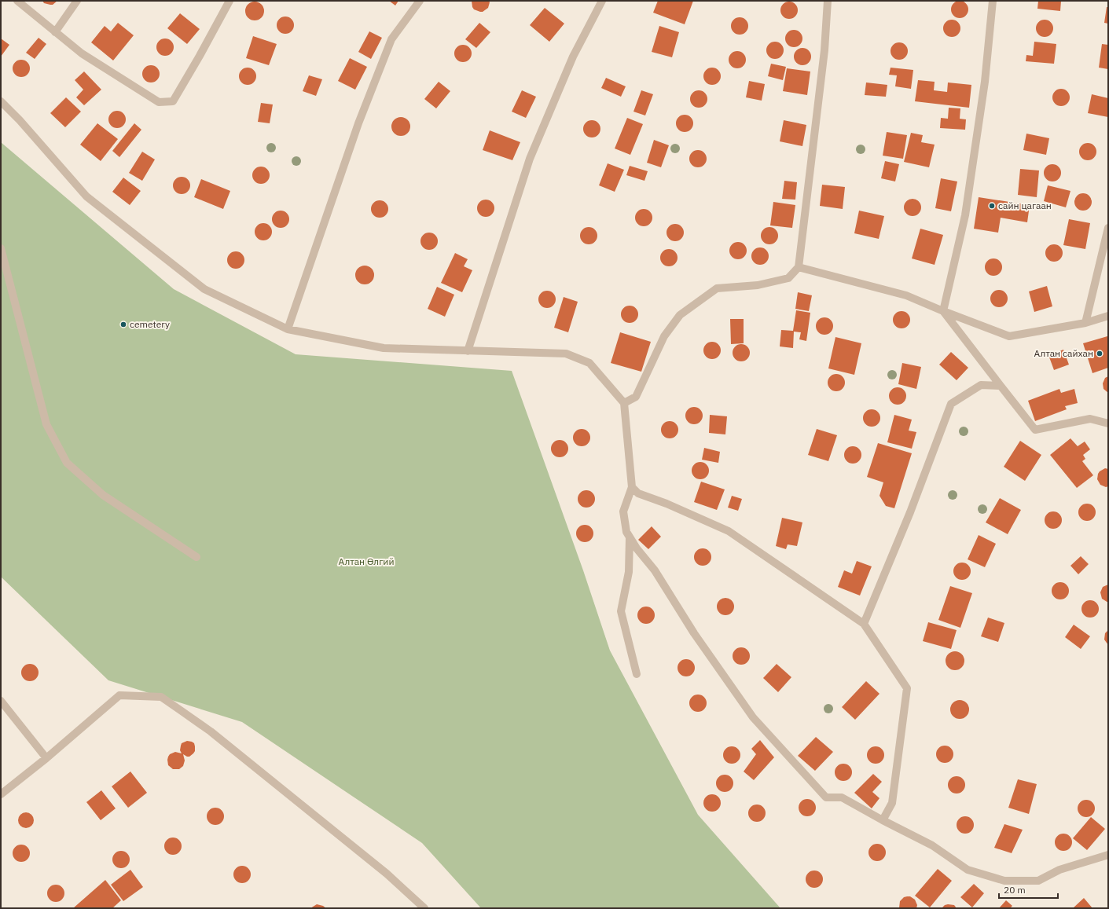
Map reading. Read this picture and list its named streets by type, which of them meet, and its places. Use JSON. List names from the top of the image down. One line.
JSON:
{"parks":["Алтан Өлгий"],"places":["сайн цагаан","cemetery","Алтан сайхан"],"scale_bar":"20 m"}
